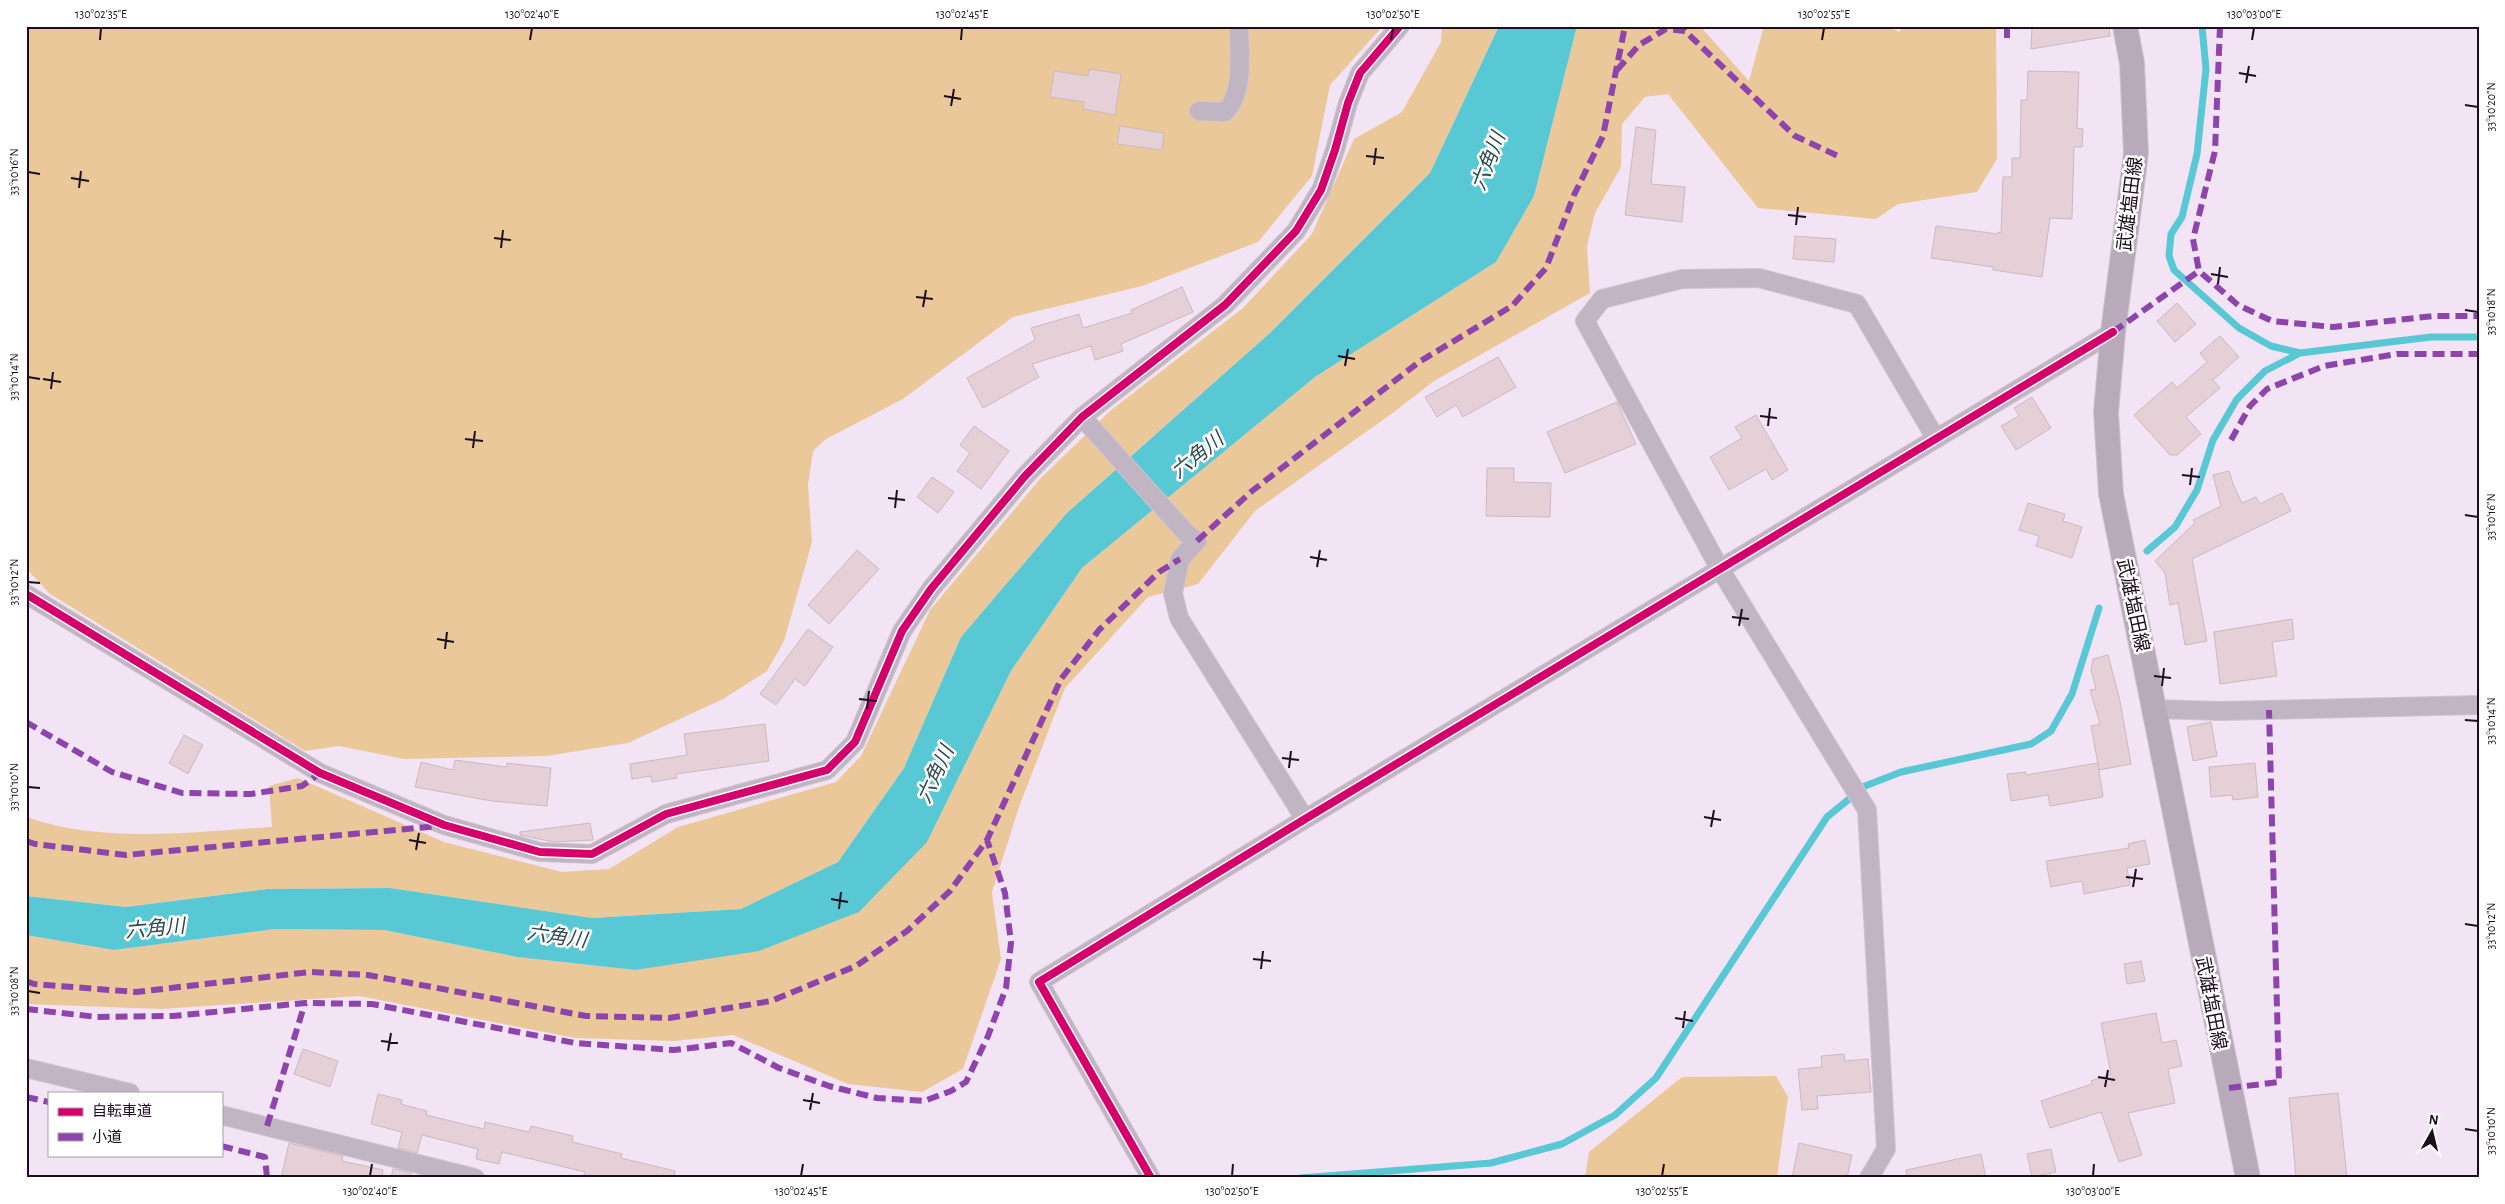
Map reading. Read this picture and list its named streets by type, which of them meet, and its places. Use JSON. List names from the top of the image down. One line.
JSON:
{"streets":{"main road":["武雄塩田線"]},"water":["六角川"],"legend":["自転車道","小道"],"north":"top","coordinates":["130°02'35\"E","130°02'40\"E","130°02'45\"E","130°02'50\"E","130°02'55\"E","130°03'00\"E","33°10'20\"N","33°10'16\"N","33°10'18\"N","33°10'14\"N","33°10'12\"N","33°10'10\"N","33°10'08\"N"]}
